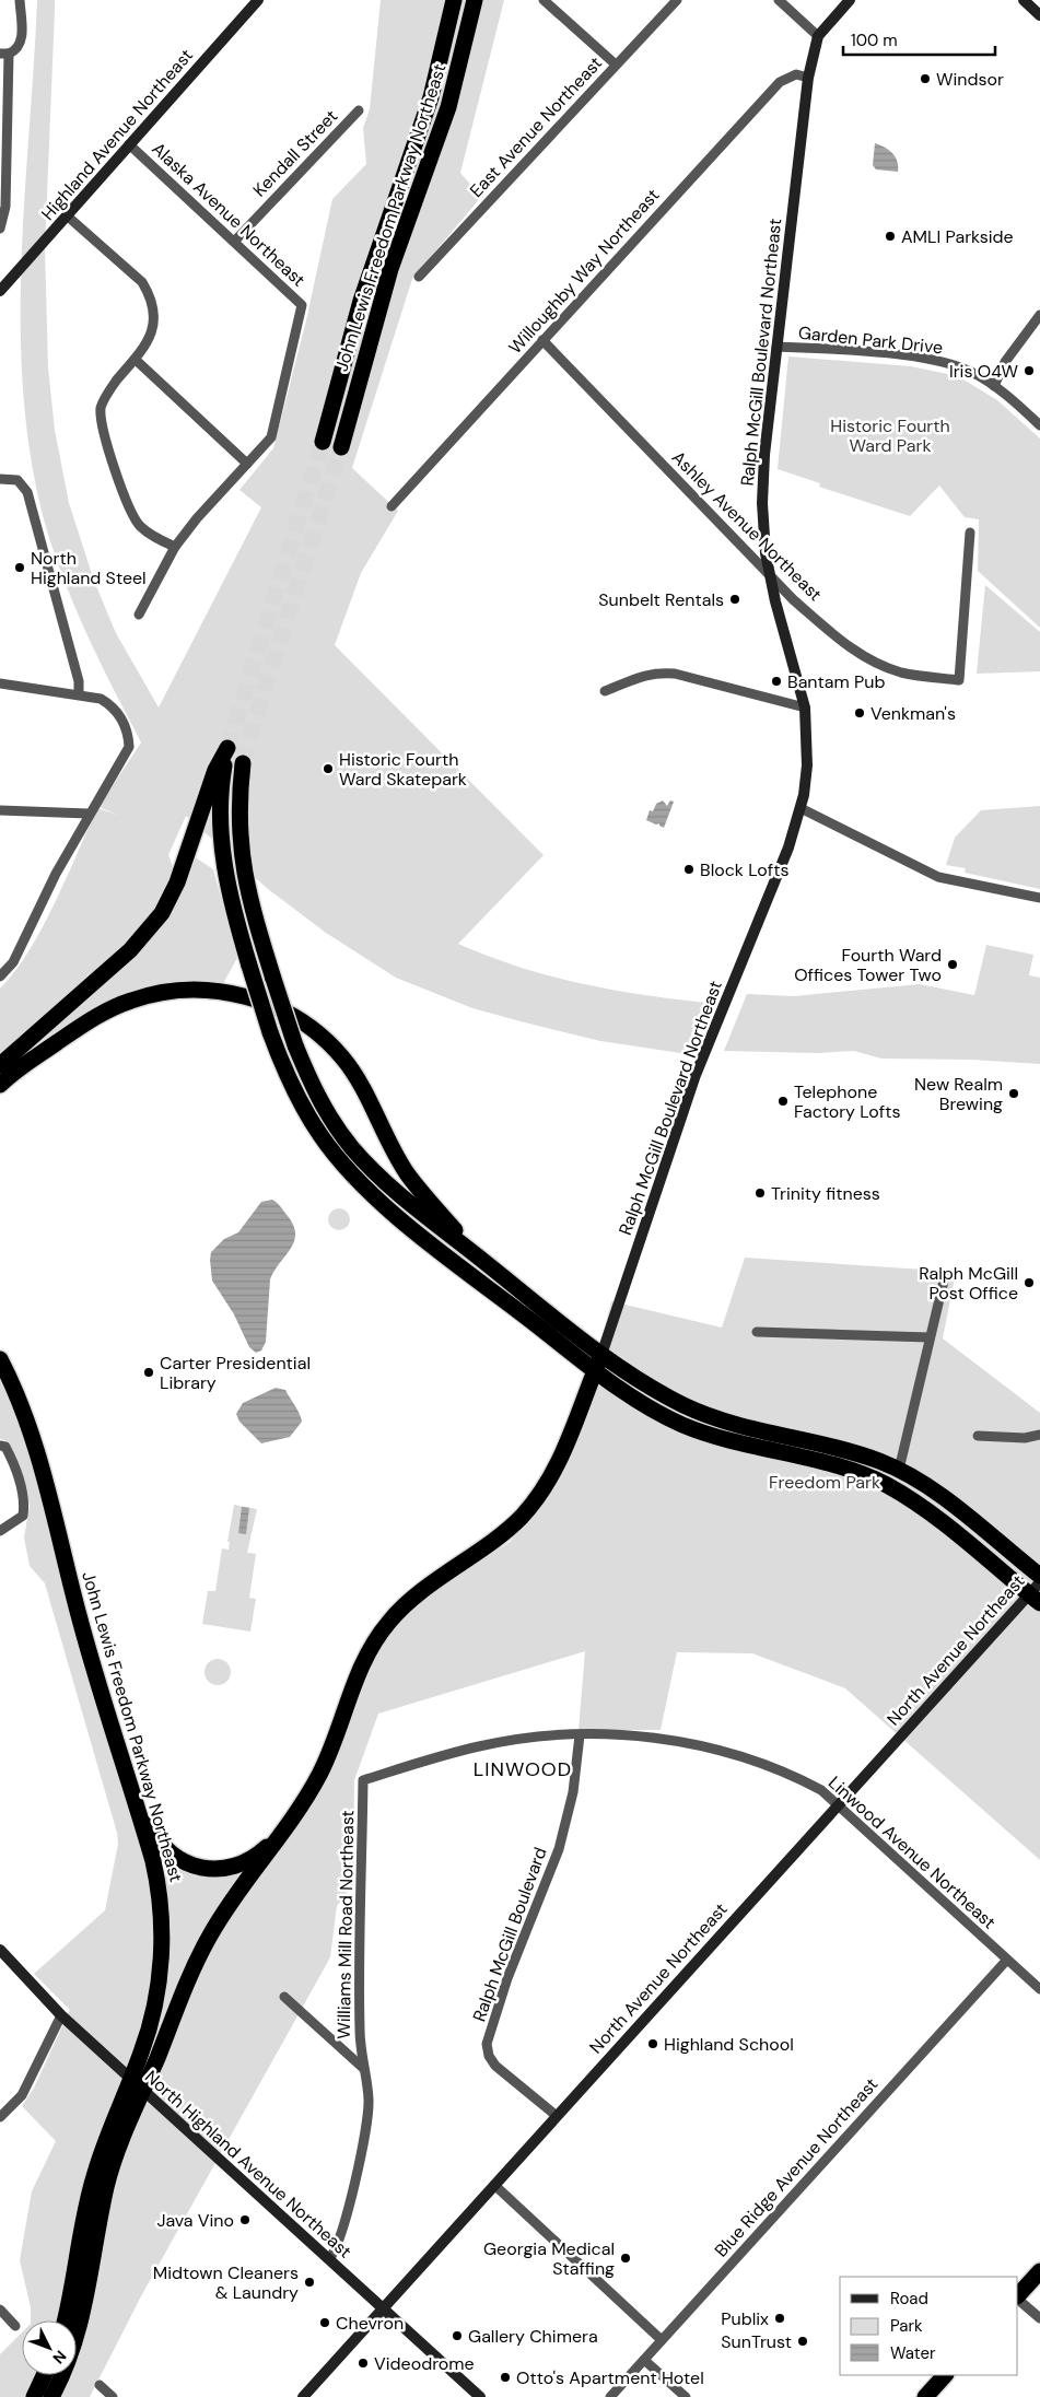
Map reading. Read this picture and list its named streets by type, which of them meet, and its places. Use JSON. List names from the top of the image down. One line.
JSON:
{"streets":{"highway":["John Lewis Freedom Parkway Northeast"],"main road":["Highland Avenue Northeast","Ralph McGill Boulevard Northeast","North Avenue Northeast","North Highland Avenue Northeast"],"street":["East Avenue Northeast","Kendall Street","Alaska Avenue Northeast","Willoughby Way Northeast","Garden Park Drive","Ashley Avenue Northeast","Linwood Avenue Northeast","Williams Mill Road Northeast","Ralph McGill Boulevard","Blue Ridge Avenue Northeast"]},"crossings":[["Highland Avenue Northeast","Alaska Avenue Northeast"],["Kendall Street","Alaska Avenue Northeast"],["John Lewis Freedom Parkway Northeast","North Highland Avenue Northeast"],["Willoughby Way Northeast","Ralph McGill Boulevard Northeast"],["Willoughby Way Northeast","Ashley Avenue Northeast"],["Garden Park Drive","Ralph McGill Boulevard Northeast"],["Ralph McGill Boulevard Northeast","Ashley Avenue Northeast"],["North Avenue Northeast","Linwood Avenue Northeast"],["North Avenue Northeast","Ralph McGill Boulevard"],["North Avenue Northeast","North Highland Avenue Northeast"],["Linwood Avenue Northeast","Williams Mill Road Northeast"],["Linwood Avenue Northeast","Ralph McGill Boulevard"],["Linwood Avenue Northeast","Blue Ridge Avenue Northeast"],["Williams Mill Road Northeast","North Highland Avenue Northeast"]],"districts":["LINWOOD"],"parks":["Historic Fourth Ward Park","Freedom Park"],"places":["Windsor","AMLI Parkside","Iris O4W","North Highland Steel","Sunbelt Rentals","Bantam Pub","Venkman's","Historic Fourth Ward Skatepark","Block Lofts","Fourth Ward Offices Tower Two","New Realm Brewing","Telephone Factory Lofts","Trinity fitness","Ralph McGill Post Office","Carter Presidential Library","Highland School","Java Vino","Georgia Medical Staffing","Midtown Cleaners & Laundry","Publix","Chevron","Gallery Chimera","SunTrust","Videodrome","Otto's Apartment Hotel"],"legend":["Road","Park","Water"],"scale_bar":"100 m","north":"bottom right"}
